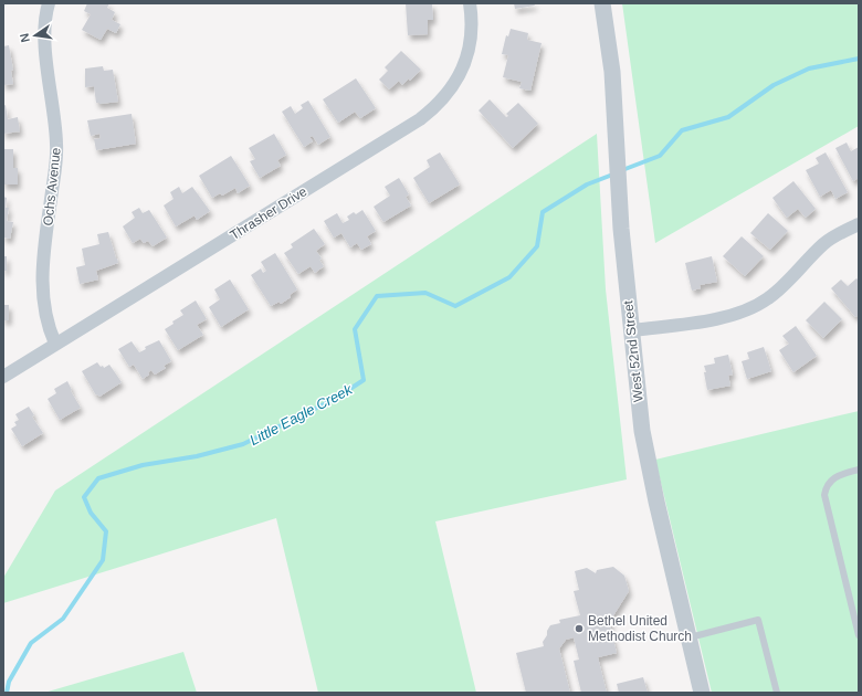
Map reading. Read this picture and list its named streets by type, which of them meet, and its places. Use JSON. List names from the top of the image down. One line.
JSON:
{"streets":{"street":["Ochs Avenue","Thrasher Drive","West 52nd Street"]},"crossings":[["Ochs Avenue","Thrasher Drive"]],"water":["Little Eagle Creek"],"places":["Bethel United Methodist Church"],"north":"left"}
